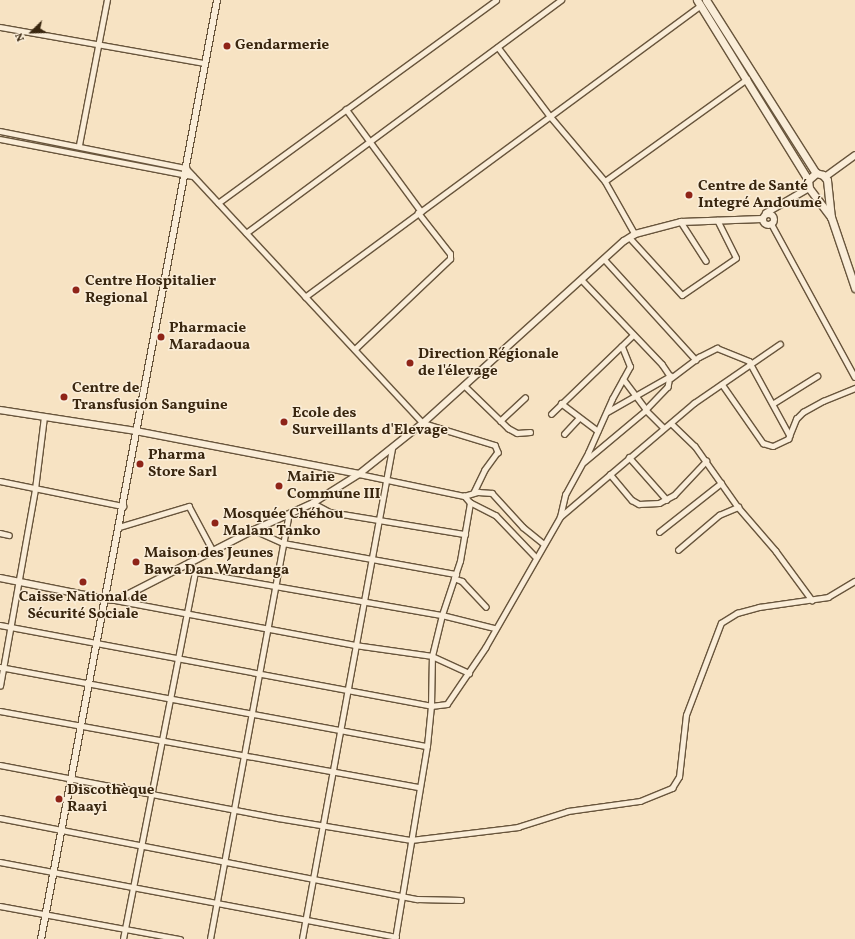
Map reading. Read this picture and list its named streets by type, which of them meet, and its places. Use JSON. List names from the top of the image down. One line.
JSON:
{"places":["Gendarmerie","Centre de Santé Integré Andoumé","Centre Hospitalier Regional","Pharmacie Maradaoua","Direction Régionale de l'élevage","Centre de Transfusion Sanguine","Ecole des Surveillants d'Elevage","Pharma Store Sarl","Mairie Commune III","Mosquée Chéhou Malam Tanko","Maison des Jeunes Bawa Dan Wardanga","Caisse National de Sécurité Sociale","Discothèque Raayi"],"north":"bottom left"}
